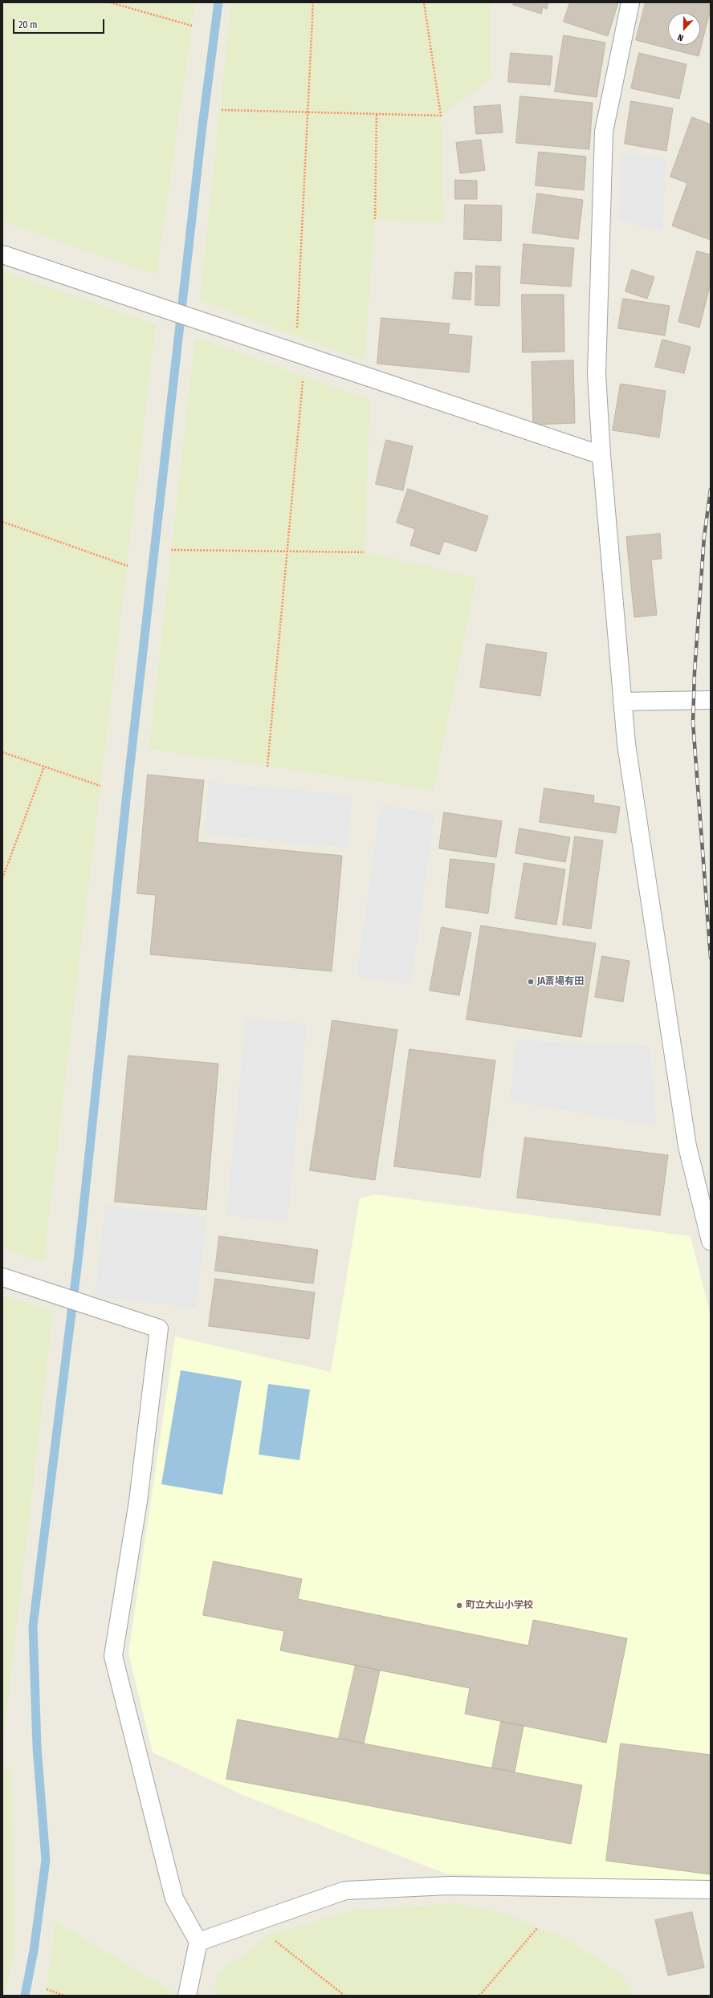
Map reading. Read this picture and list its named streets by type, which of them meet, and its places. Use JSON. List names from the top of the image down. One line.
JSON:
{"places":["JA斎場有田","町立大山小学校"],"scale_bar":"20 m","north":"bottom"}
